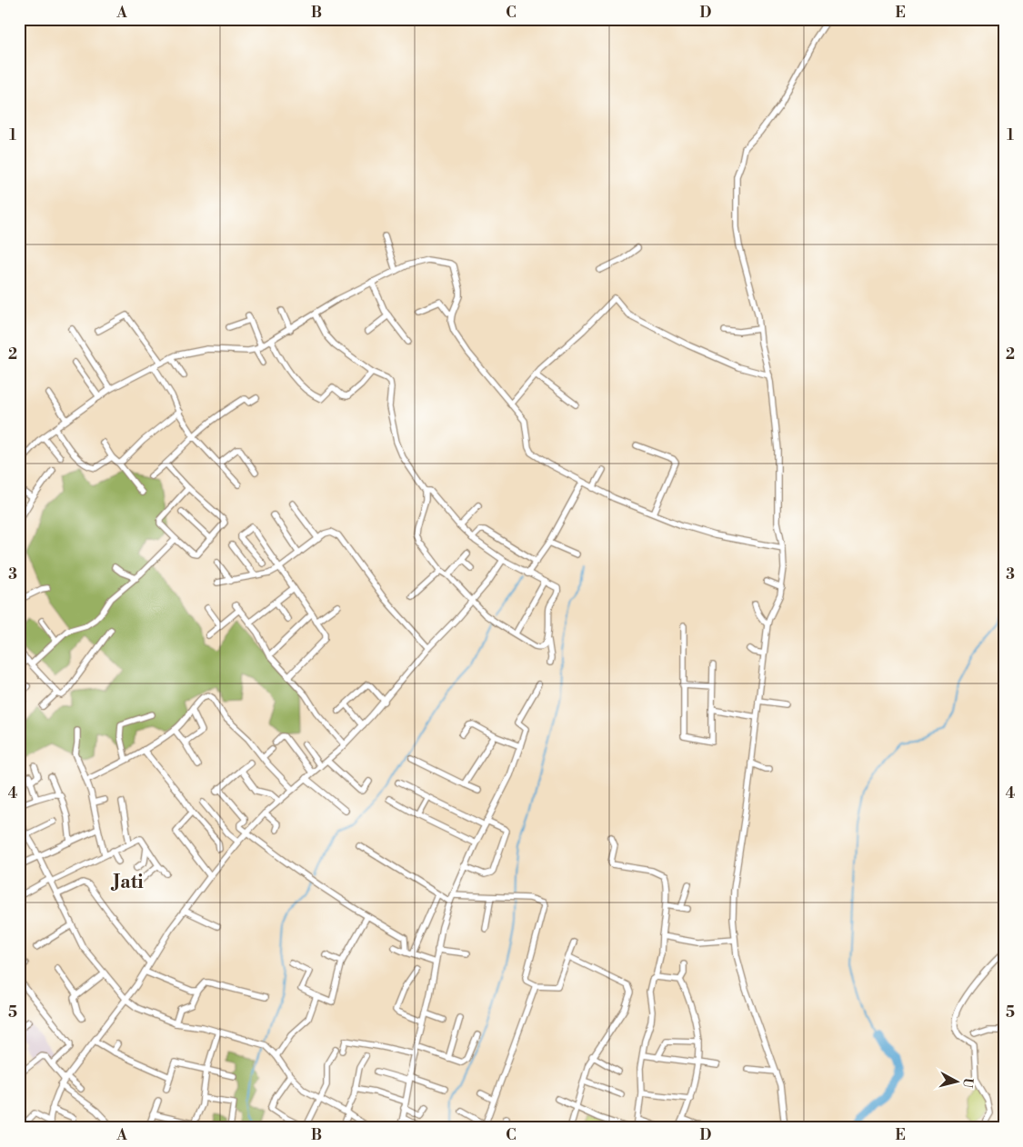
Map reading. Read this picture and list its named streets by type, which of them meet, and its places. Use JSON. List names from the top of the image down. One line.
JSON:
{"districts":["Jati"],"north":"right","grid":{"columns":["A","B","C","D","E"],"rows":["1","2","3","4","5"]}}
